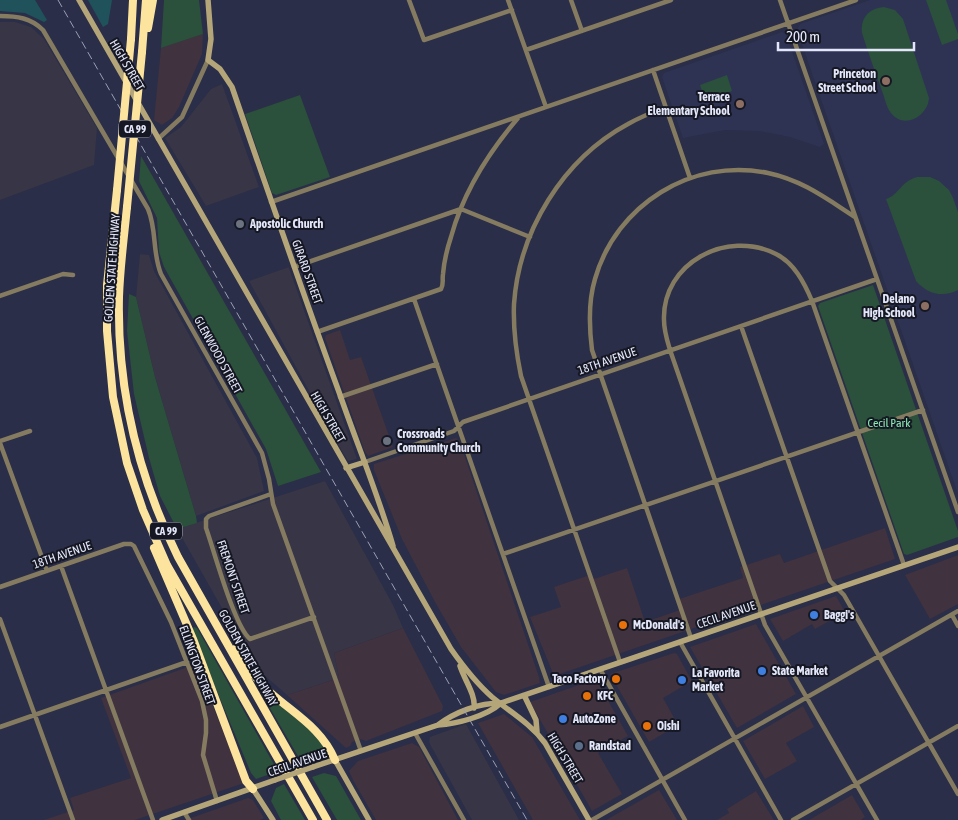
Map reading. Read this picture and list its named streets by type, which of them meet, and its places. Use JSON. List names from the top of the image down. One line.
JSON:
{"streets":{"highway":["CA 99","GOLDEN STATE HIGHWAY"],"main road":["HIGH STREET","GIRARD STREET","18TH AVENUE","CECIL AVENUE"],"street":["GLENWOOD STREET","FREMONT STREET","ELLINGTON STREET"]},"crossings":[["HIGH STREET","GIRARD STREET"],["HIGH STREET","18TH AVENUE"],["HIGH STREET","CECIL AVENUE"],["GIRARD STREET","18TH AVENUE"],["GLENWOOD STREET","FREMONT STREET"],["GLENWOOD STREET","CECIL AVENUE"],["18TH AVENUE","ELLINGTON STREET"],["CECIL AVENUE","ELLINGTON STREET"]],"parks":["Cecil Park"],"places":["Princeton Street School","Terrace Elementary School","Apostolic Church","Delano High School","Crossroads Community Church","Baggi's","McDonald's","State Market","Taco Factory","La Favorita Market","KFC","AutoZone","Oishi","Randstad"],"scale_bar":"200 m"}
